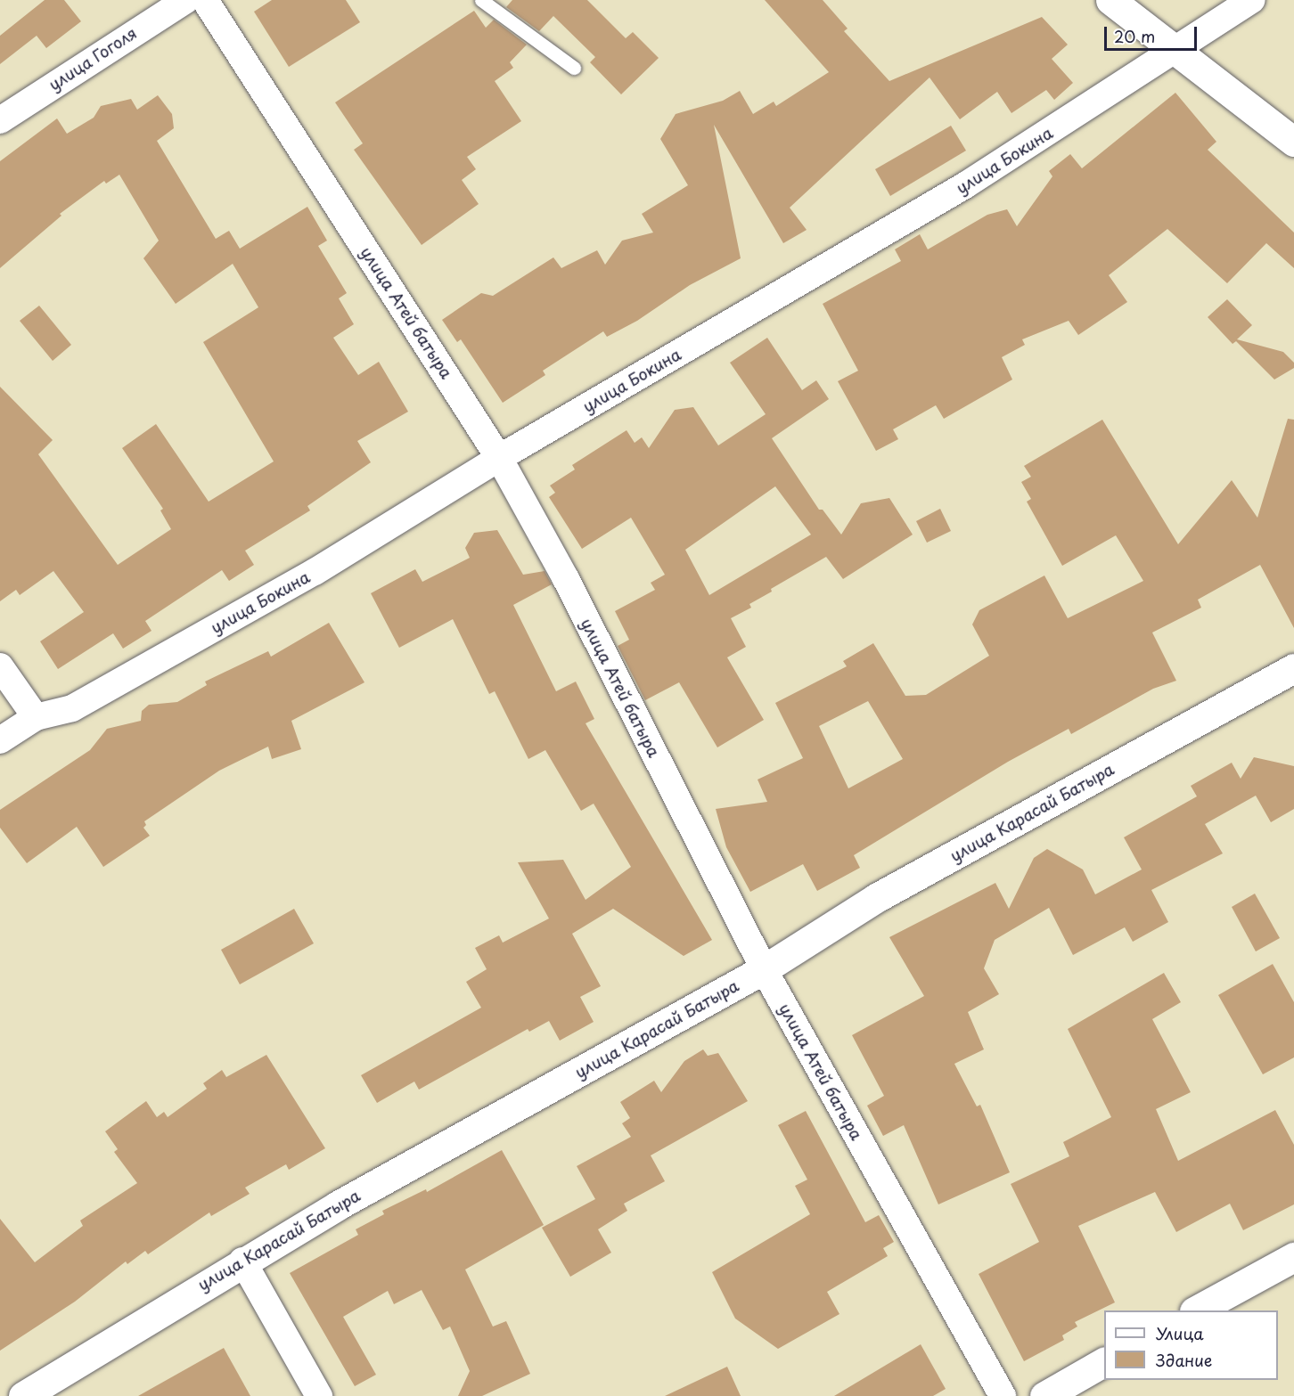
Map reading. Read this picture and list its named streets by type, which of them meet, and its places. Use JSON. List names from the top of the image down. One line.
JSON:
{"streets":{"main road":["улица Карасай Батыра"],"street":["улица Гоголя","улица Бокина","улица Атей батыра"]},"crossings":[["улица Бокина","улица Атей батыра"],["улица Атей батыра","улица Карасай Батыра"]],"legend":["Улица","Здание"],"scale_bar":"20 m"}
